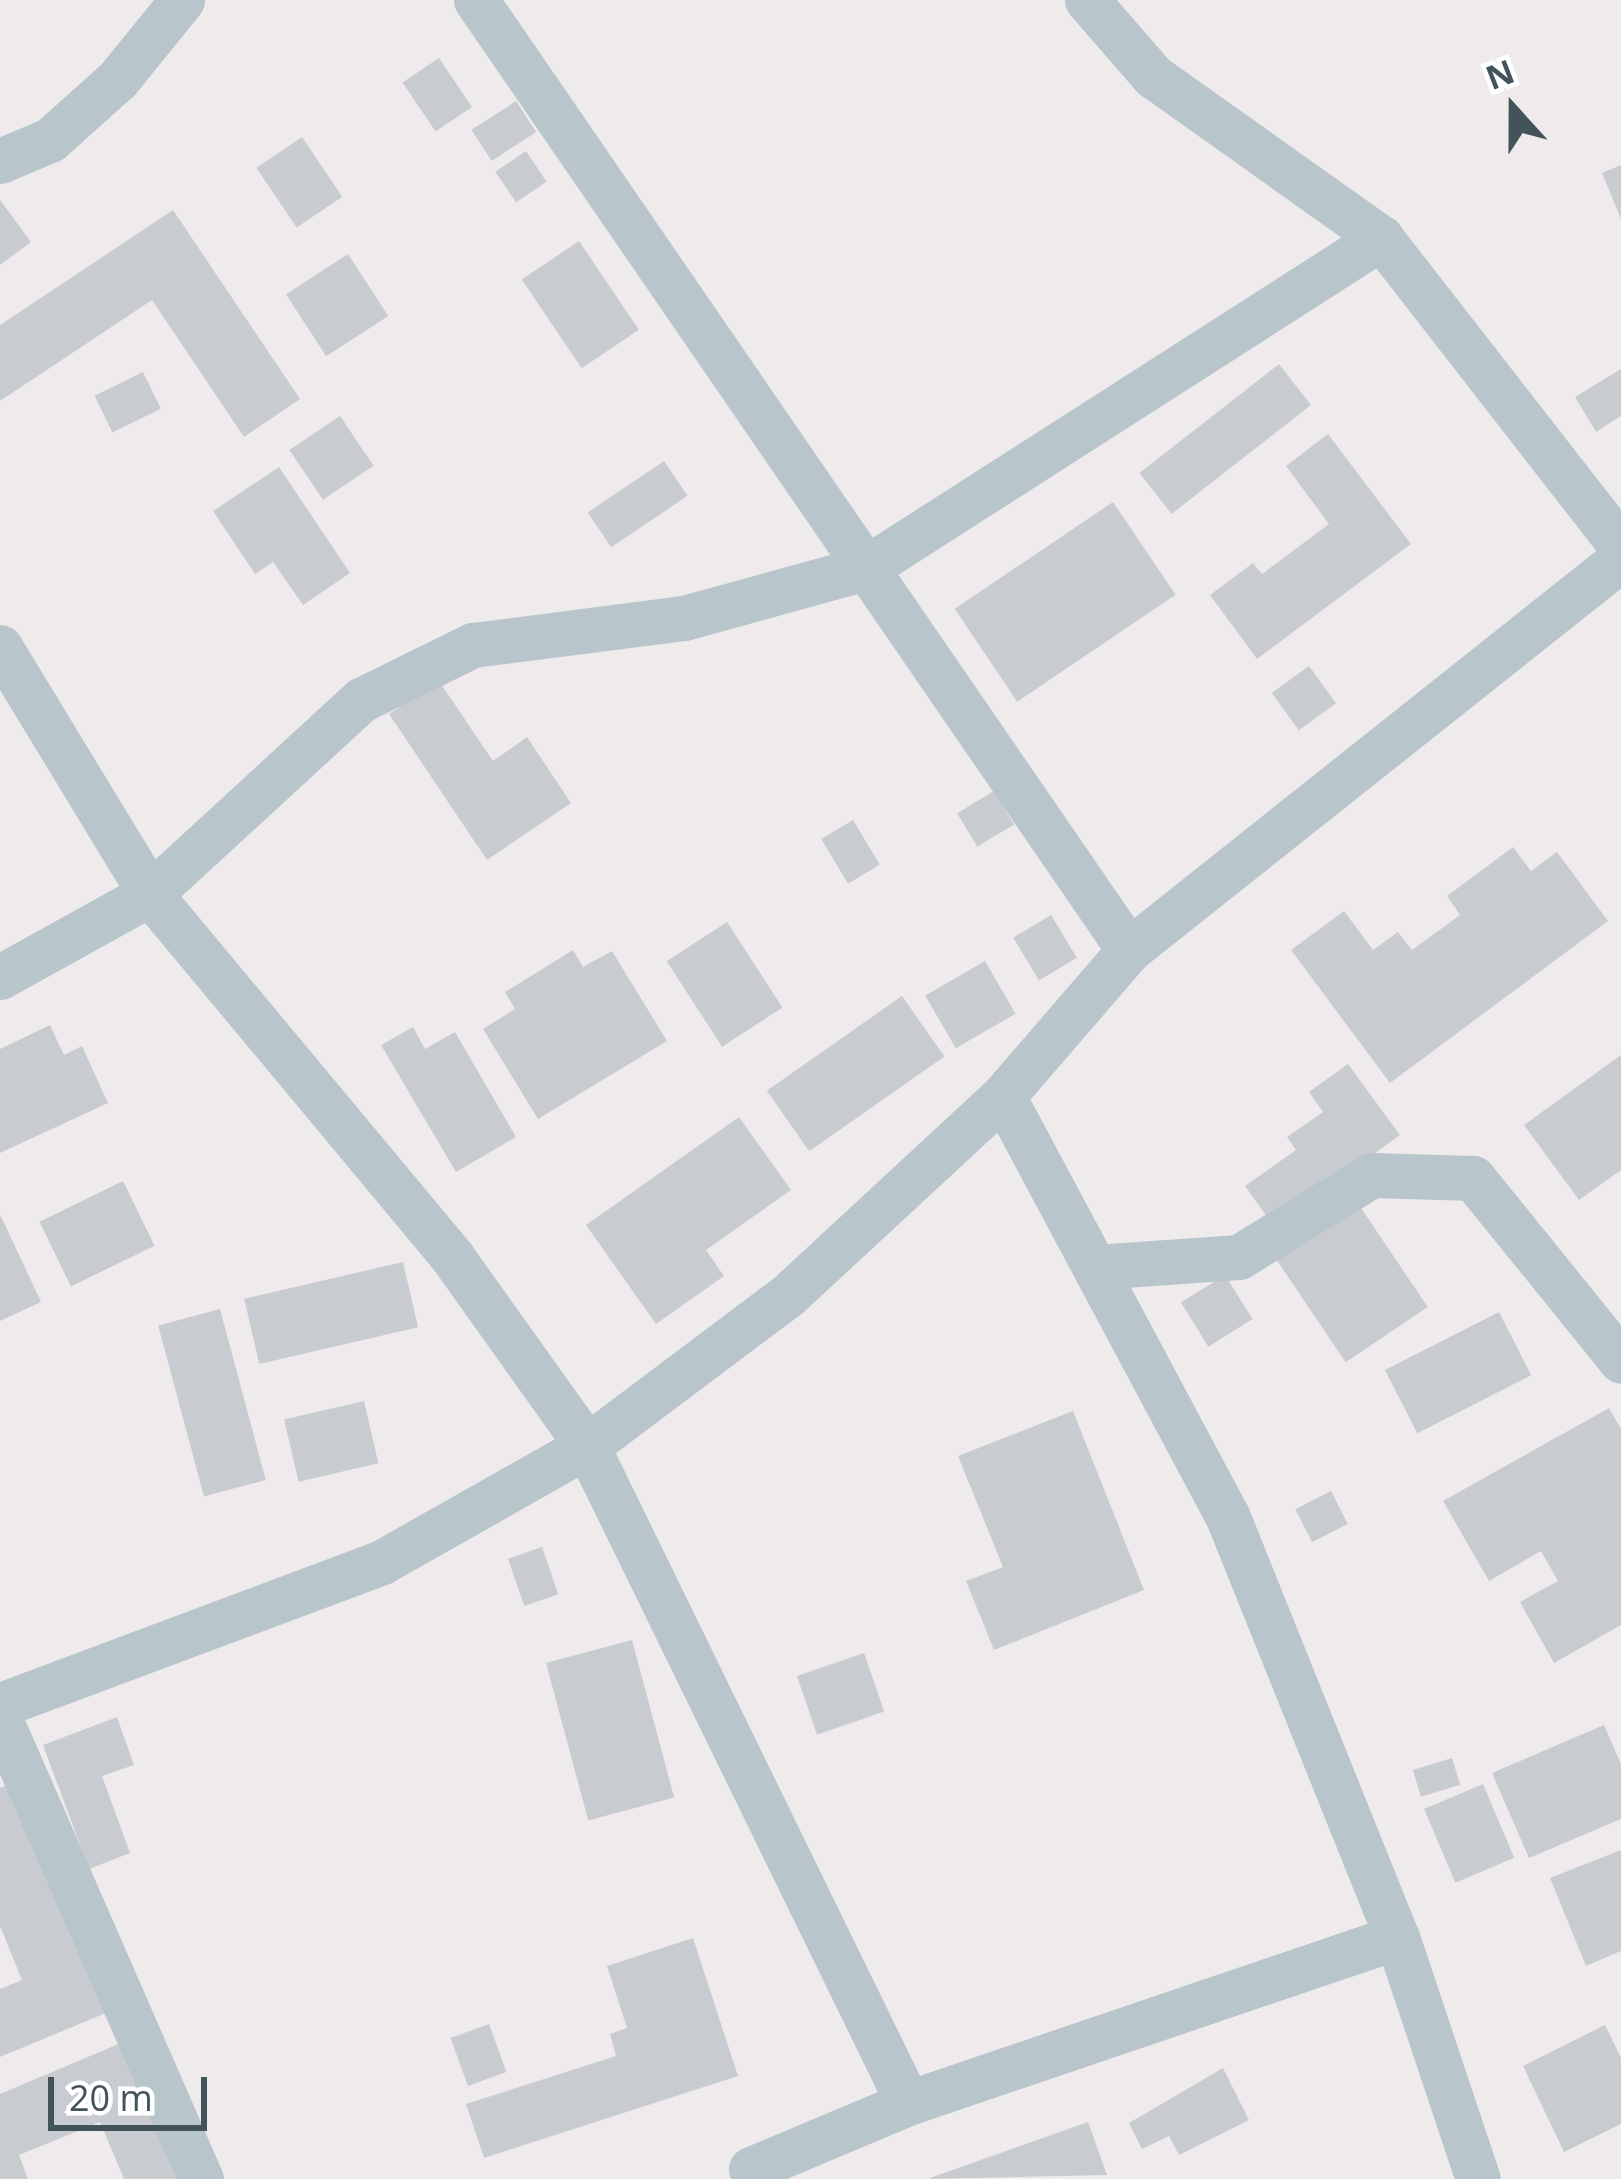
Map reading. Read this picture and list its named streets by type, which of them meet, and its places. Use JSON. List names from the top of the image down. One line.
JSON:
{"scale_bar":"20 m","north":"top"}
